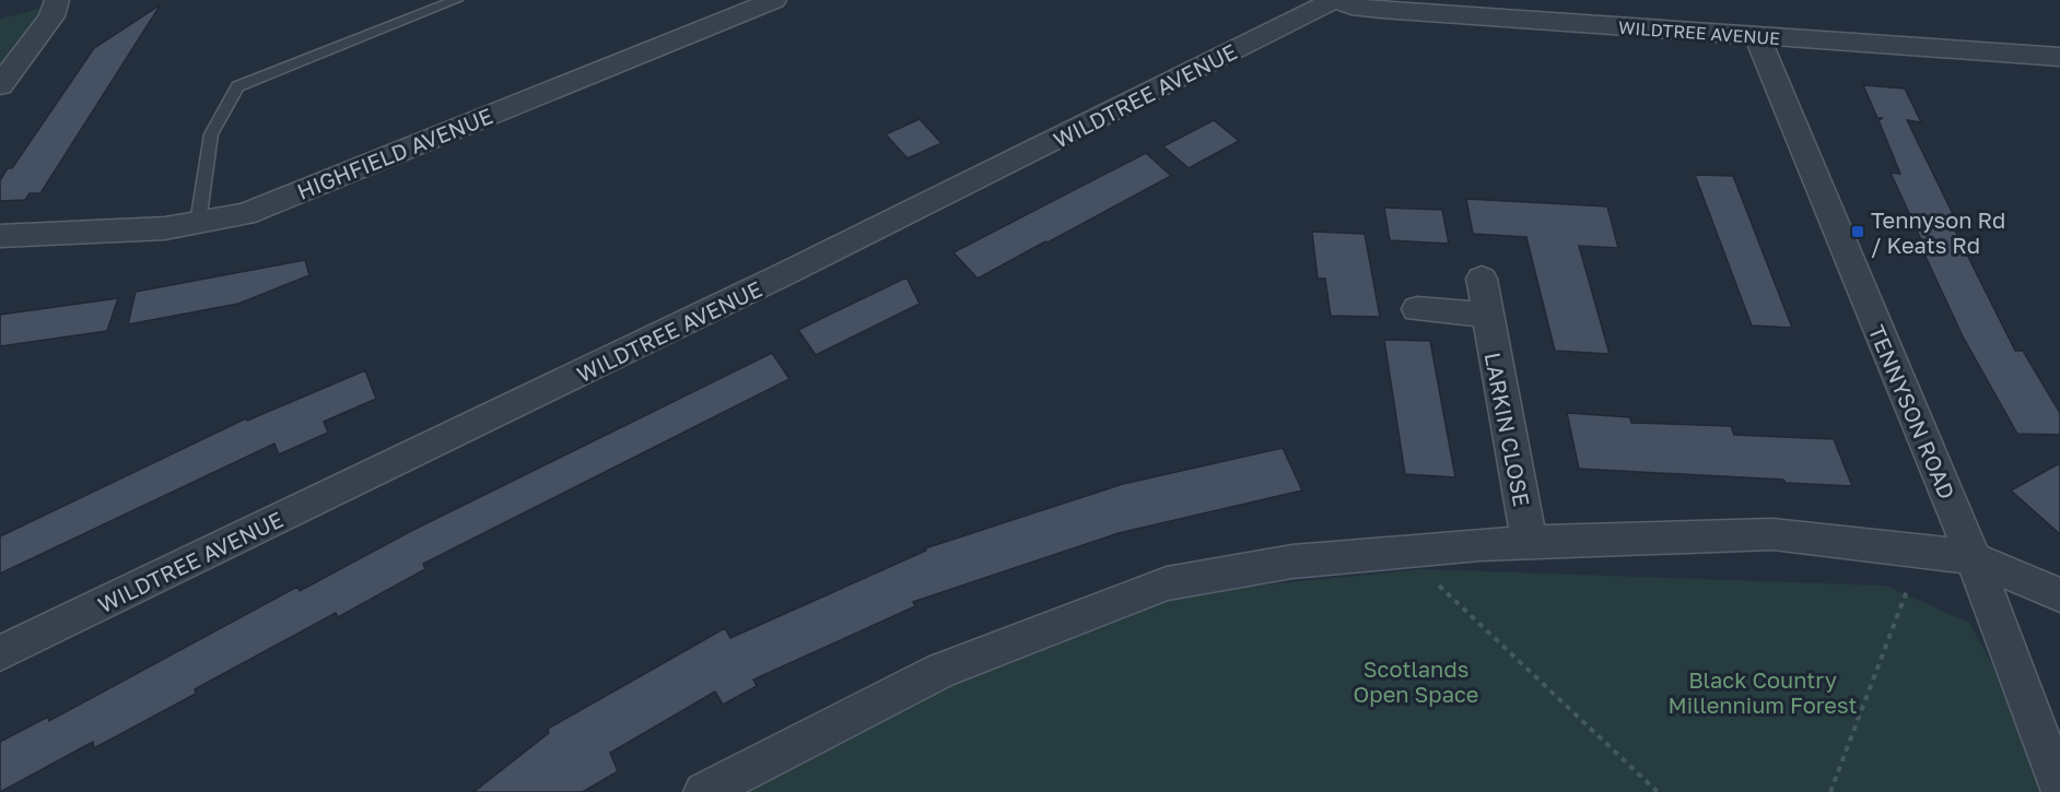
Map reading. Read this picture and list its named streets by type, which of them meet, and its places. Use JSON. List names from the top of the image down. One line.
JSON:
{"streets":{"street":["WILDTREE AVENUE","HIGHFIELD AVENUE","TENNYSON ROAD","LARKIN CLOSE"]},"crossings":[["WILDTREE AVENUE","TENNYSON ROAD"]],"parks":["Scotlands Open Space","Black Country Millennium Forest"],"places":{"transit":["Tennyson Rd / Keats Rd"]}}
